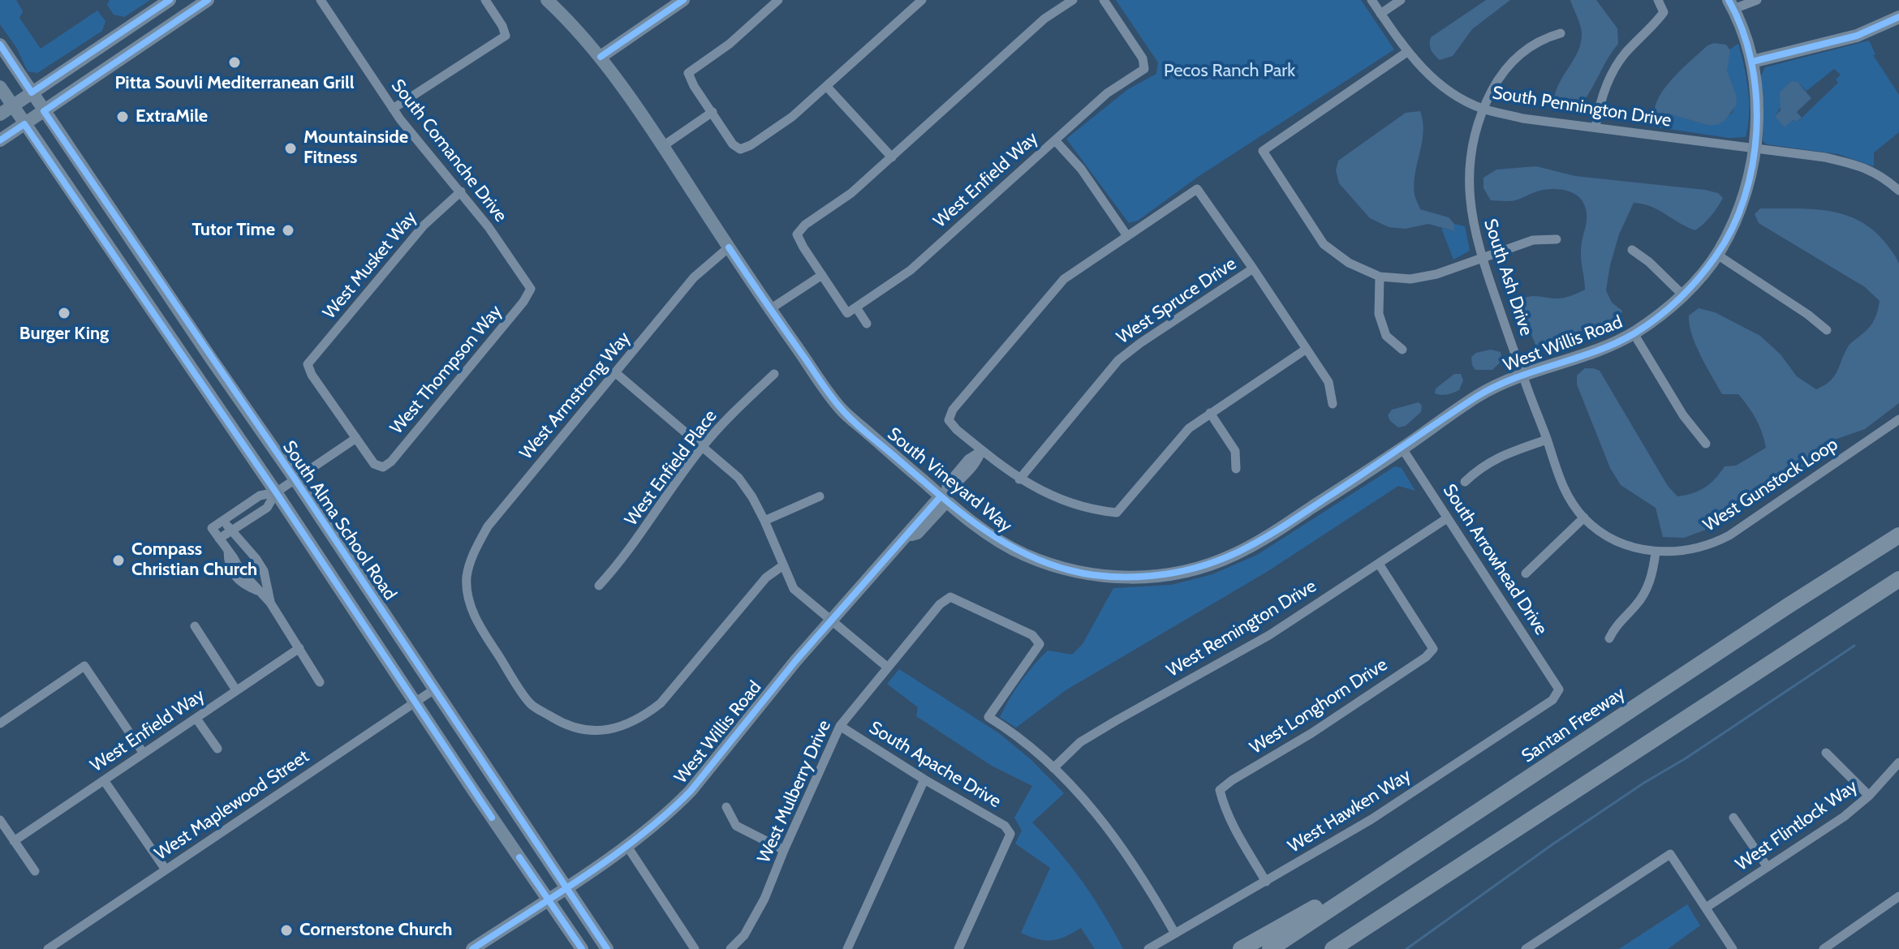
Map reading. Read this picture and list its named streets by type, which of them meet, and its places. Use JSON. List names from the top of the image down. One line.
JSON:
{"streets":{"highway":["Santan Freeway"],"street":["South Pennington Drive","South Comanche Drive","West Enfield Way","West Musket Way","South Ash Drive","West Spruce Drive","West Willis Road","West Thompson Way","West Armstrong Way","West Enfield Place","South Vineyard Way","West Gunstock Loop","South Alma School Road","South Arrowhead Drive","West Remington Drive","West Longhorn Drive","South Apache Drive","West Mulberry Drive","West Maplewood Street","West Hawken Way","West Flintlock Way"]},"crossings":[["South Pennington Drive","South Ash Drive"],["South Pennington Drive","West Willis Road"],["South Comanche Drive","West Musket Way"],["South Comanche Drive","West Thompson Way"],["West Musket Way","West Thompson Way"],["South Ash Drive","West Willis Road"],["South Ash Drive","West Gunstock Loop"],["West Willis Road","South Vineyard Way"],["West Willis Road","West Gunstock Loop"],["West Willis Road","South Alma School Road"],["West Willis Road","South Arrowhead Drive"],["West Armstrong Way","South Vineyard Way"],["South Vineyard Way","South Arrowhead Drive"],["South Alma School Road","West Maplewood Street"],["South Arrowhead Drive","West Remington Drive"],["South Arrowhead Drive","West Hawken Way"],["West Remington Drive","West Longhorn Drive"],["West Remington Drive","West Mulberry Drive"],["West Longhorn Drive","West Hawken Way"],["South Apache Drive","West Mulberry Drive"]],"parks":["Pecos Ranch Park"],"places":["Pitta Souvli Mediterranean Grill","ExtraMile","Mountainside Fitness","Tutor Time","Burger King","Compass Christian Church","Cornerstone Church"]}
